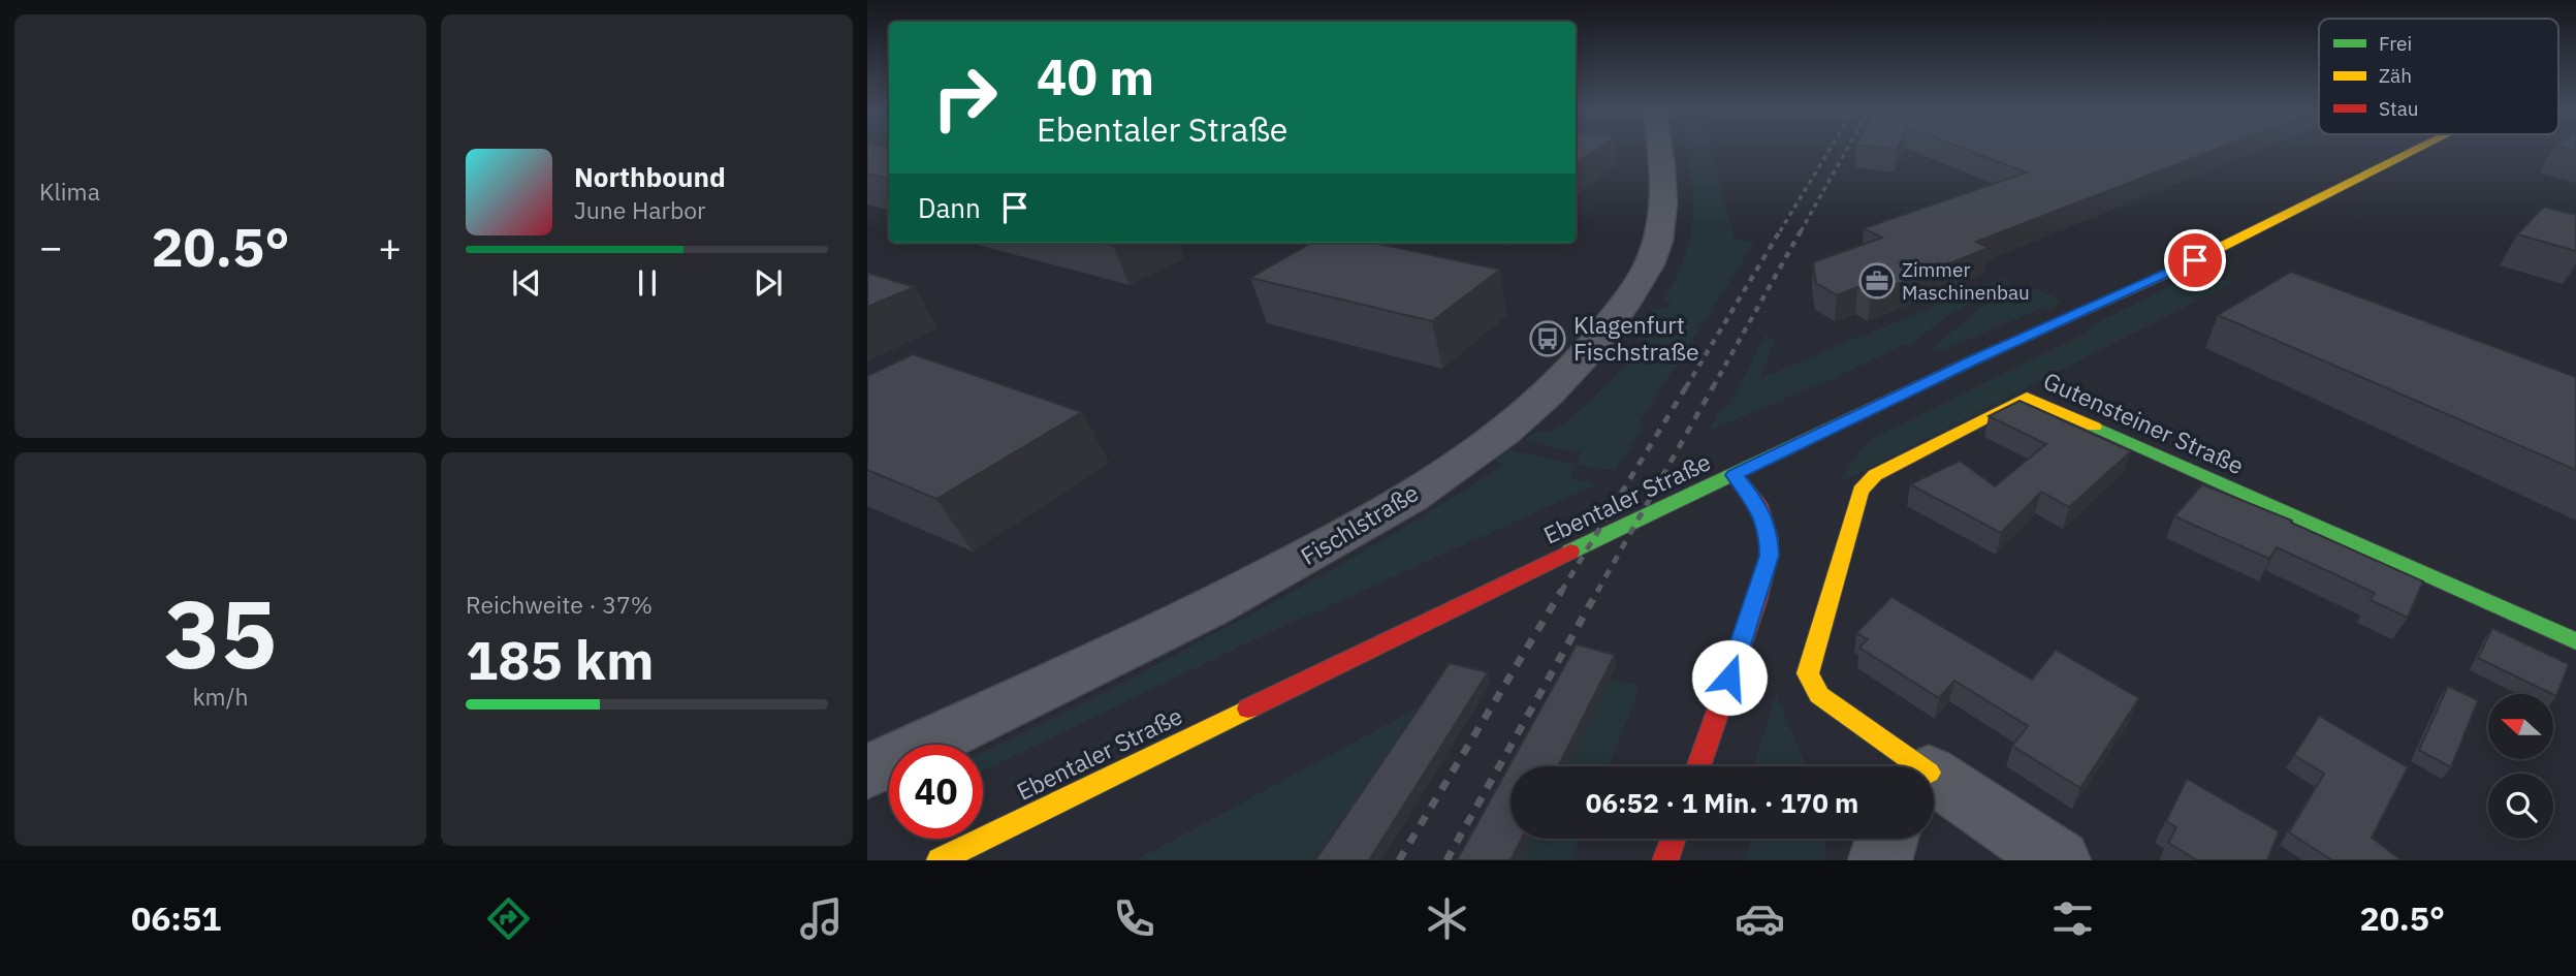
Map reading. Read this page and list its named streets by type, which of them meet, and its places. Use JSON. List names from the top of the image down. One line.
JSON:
{"streets":{"main road":["Gutensteiner Straße","Ebentaler Straße"],"street":["Fischlstraße"]},"places":{"office":["Zimmer Maschinenbau"],"bus stop":["Klagenfurt Fischstraße"]},"legend":["Frei","Zäh","Stau"],"north":"left","page":{"tile":["Klima",["35","km/h"],["Reichweite · 37%","185 km"]],"turn":["40 m","Ebentaler Straße"],"song":["Northbound","June Harbor"],"then":"Dann","heat":["−","20.5°","+"],"limit":"40","trip":"06:52 · 1 Min. · 170 m","tabs":["06:51","20.5°"]}}
